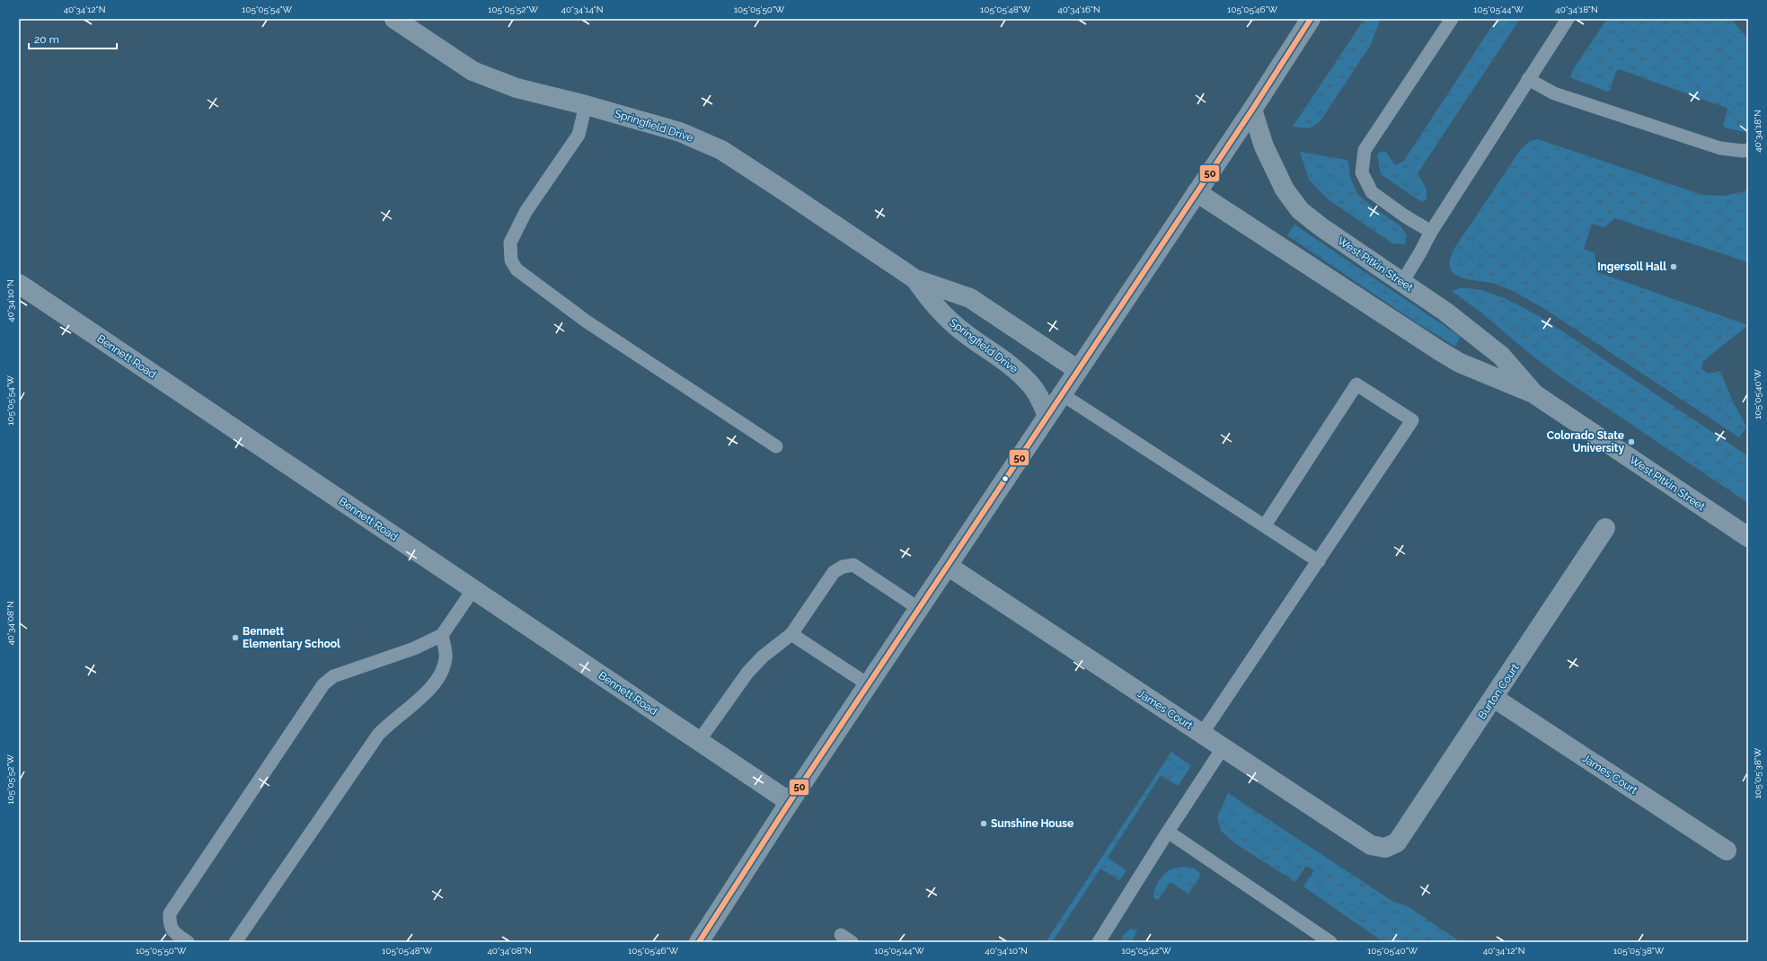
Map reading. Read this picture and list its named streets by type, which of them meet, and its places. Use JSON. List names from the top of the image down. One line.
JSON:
{"streets":{"street":["Springfield Drive","West Pitkin Street","Bennett Road","Burton Court","James Court"]},"crossings":[["Burton Court","James Court"]],"places":["Ingersoll Hall","Colorado State University","Bennett Elementary School","Sunshine House"],"lines":["transit line 50"],"scale_bar":"20 m","coordinates":["40°34'12\"N","105°05'54\"W","105°05'52\"W","40°34'14\"N","105°05'50\"W","105°05'48\"W","40°34'16\"N","105°05'46\"W","105°05'44\"W","40°34'18\"N","40°34'10\"N","105°05'40\"W","40°34'08\"N","105°05'38\"W","105°05'42\"W"]}
